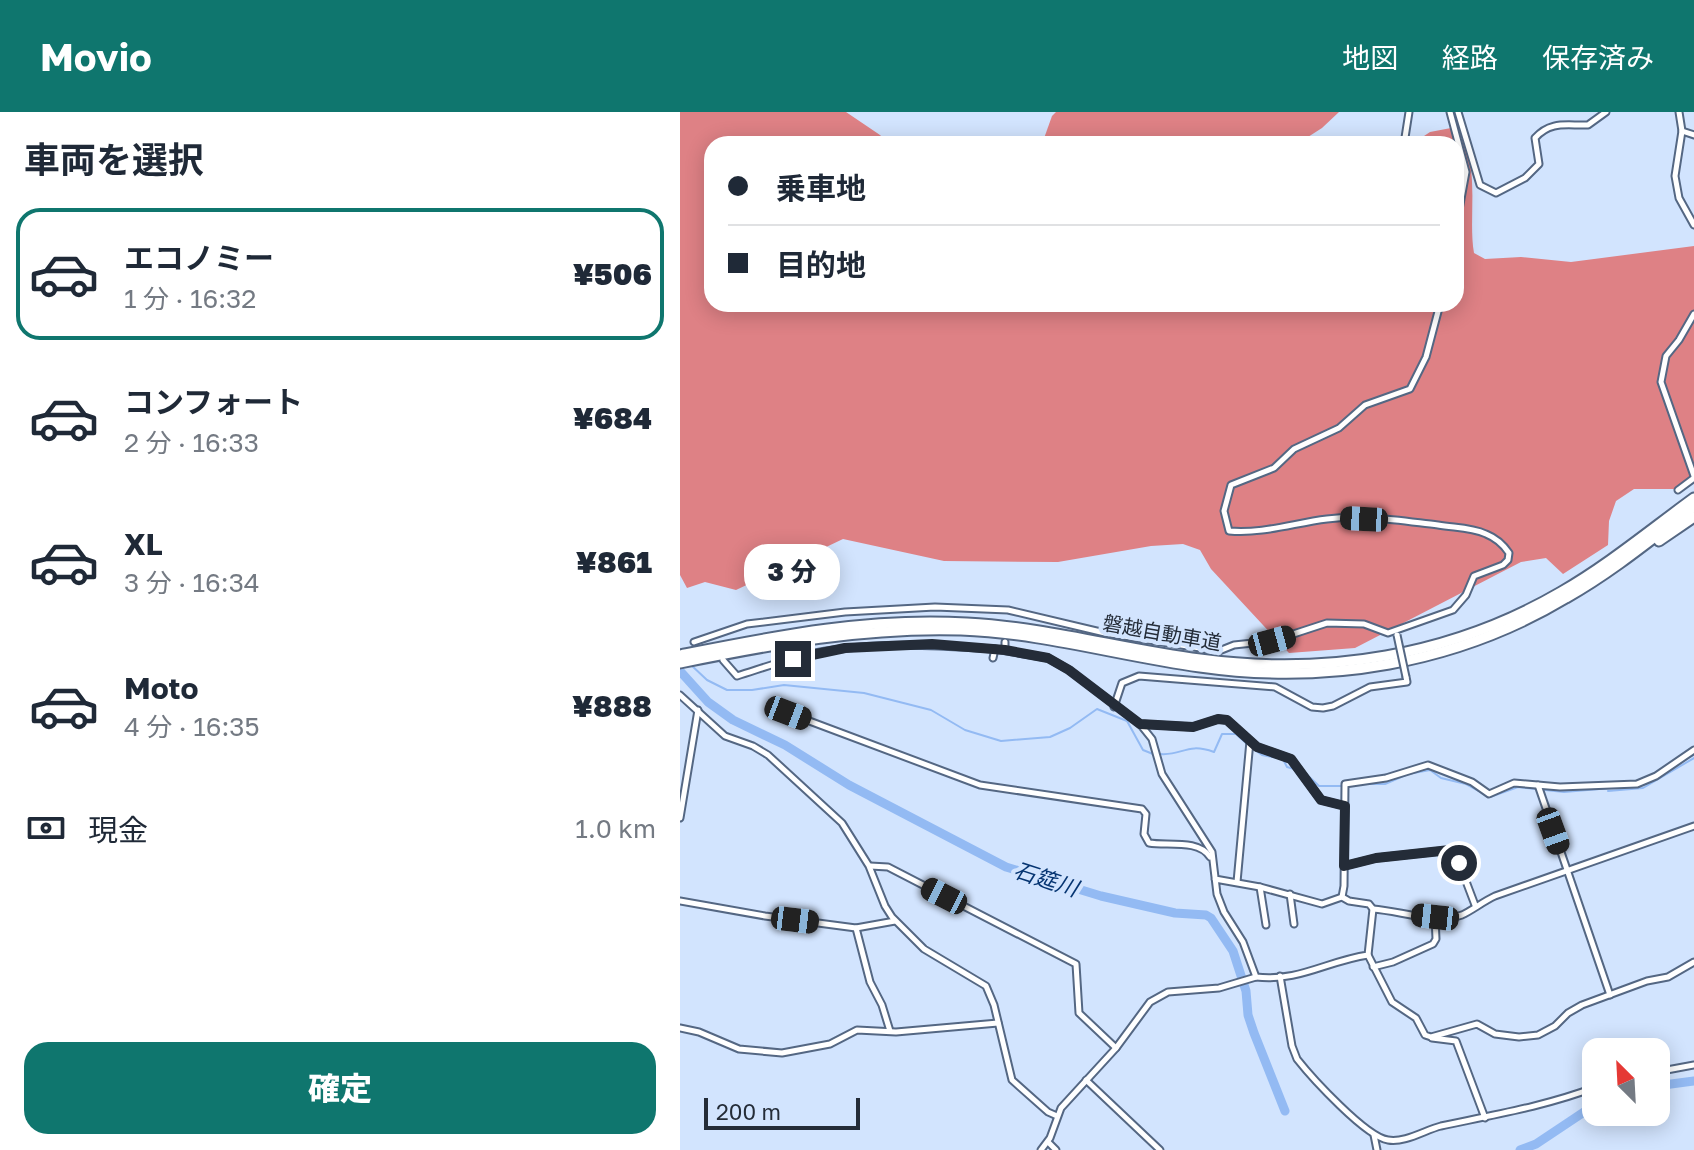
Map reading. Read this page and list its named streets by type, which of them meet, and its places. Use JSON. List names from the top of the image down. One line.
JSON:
{"streets":{"highway":["磐越自動車道"]},"water":["石筵川"],"scale_bar":"200 m","north":"top left","page":{"header":"Movio","nav":["地図","経路","保存済み"],"heading":"車両を選択","banner":["乗車地","目的地"],"list":[{"name":"エコノミー","note":"1 分 · 16:32","value":"¥506"},{"name":"コンフォート","note":"2 分 · 16:33","value":"¥684"},{"name":"XL","note":"3 分 · 16:34","value":"¥861"},{"name":"Moto","note":"4 分 · 16:35","value":"¥888"}],"bubble":"3 分","pay":["現金","1.0 km"],"buttons":"確定","scale":"200 m"}}
